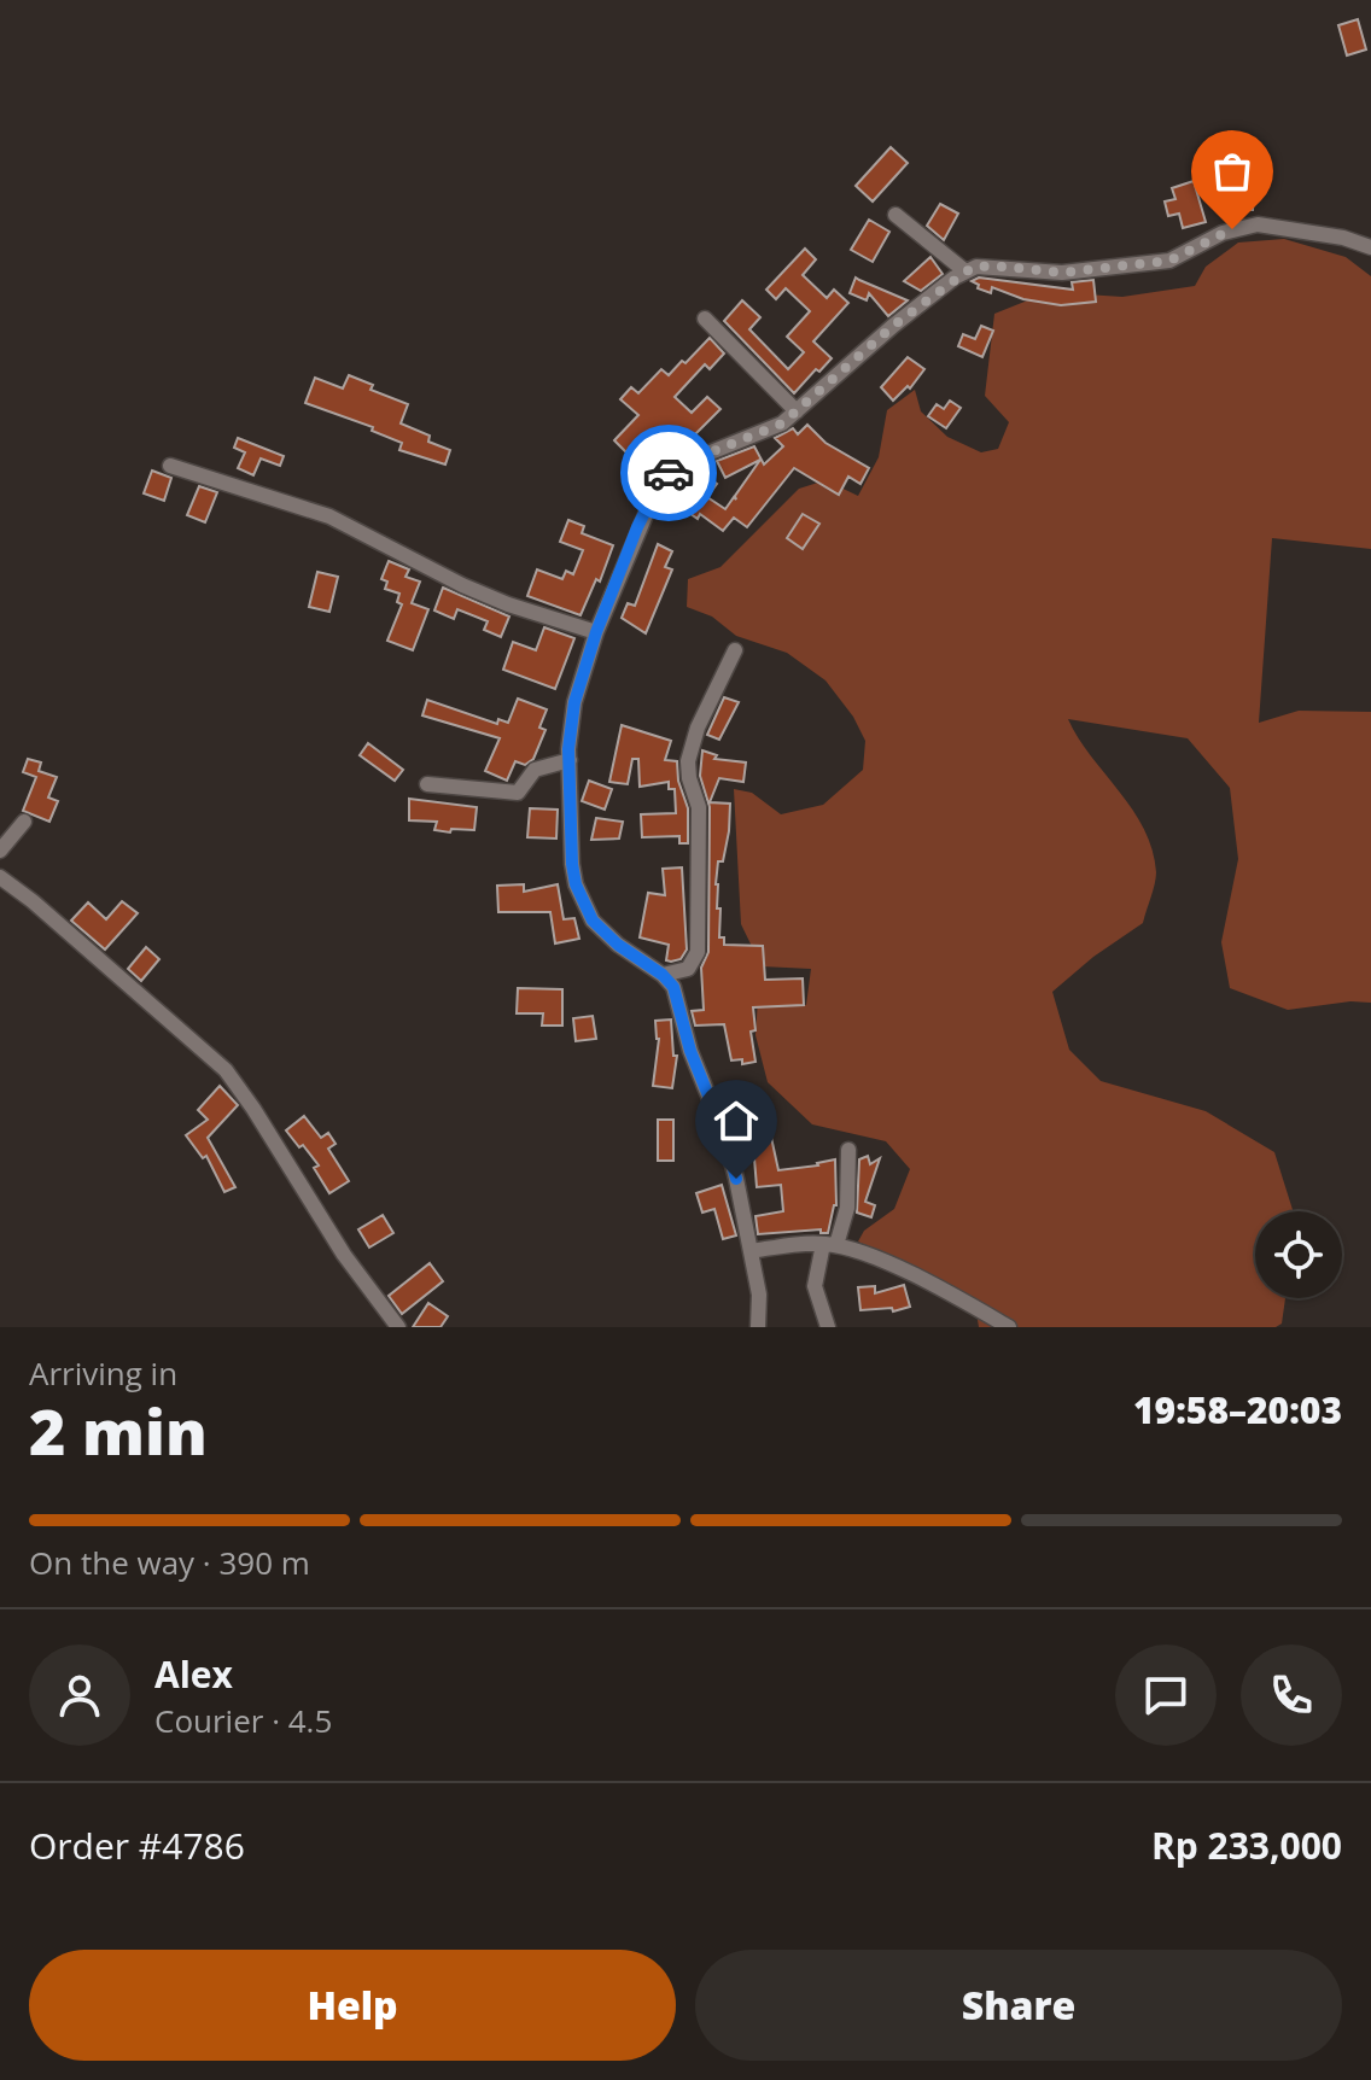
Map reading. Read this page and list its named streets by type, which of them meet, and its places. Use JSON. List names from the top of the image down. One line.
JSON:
{"page":{"heading":["2 min","Arriving in","19:58–20:03"],"panel":["Alex","Courier · 4.5","Order #4786","Rp 233,000"],"bar":"On the way · 390 m","buttons":["Help","Share"]}}
